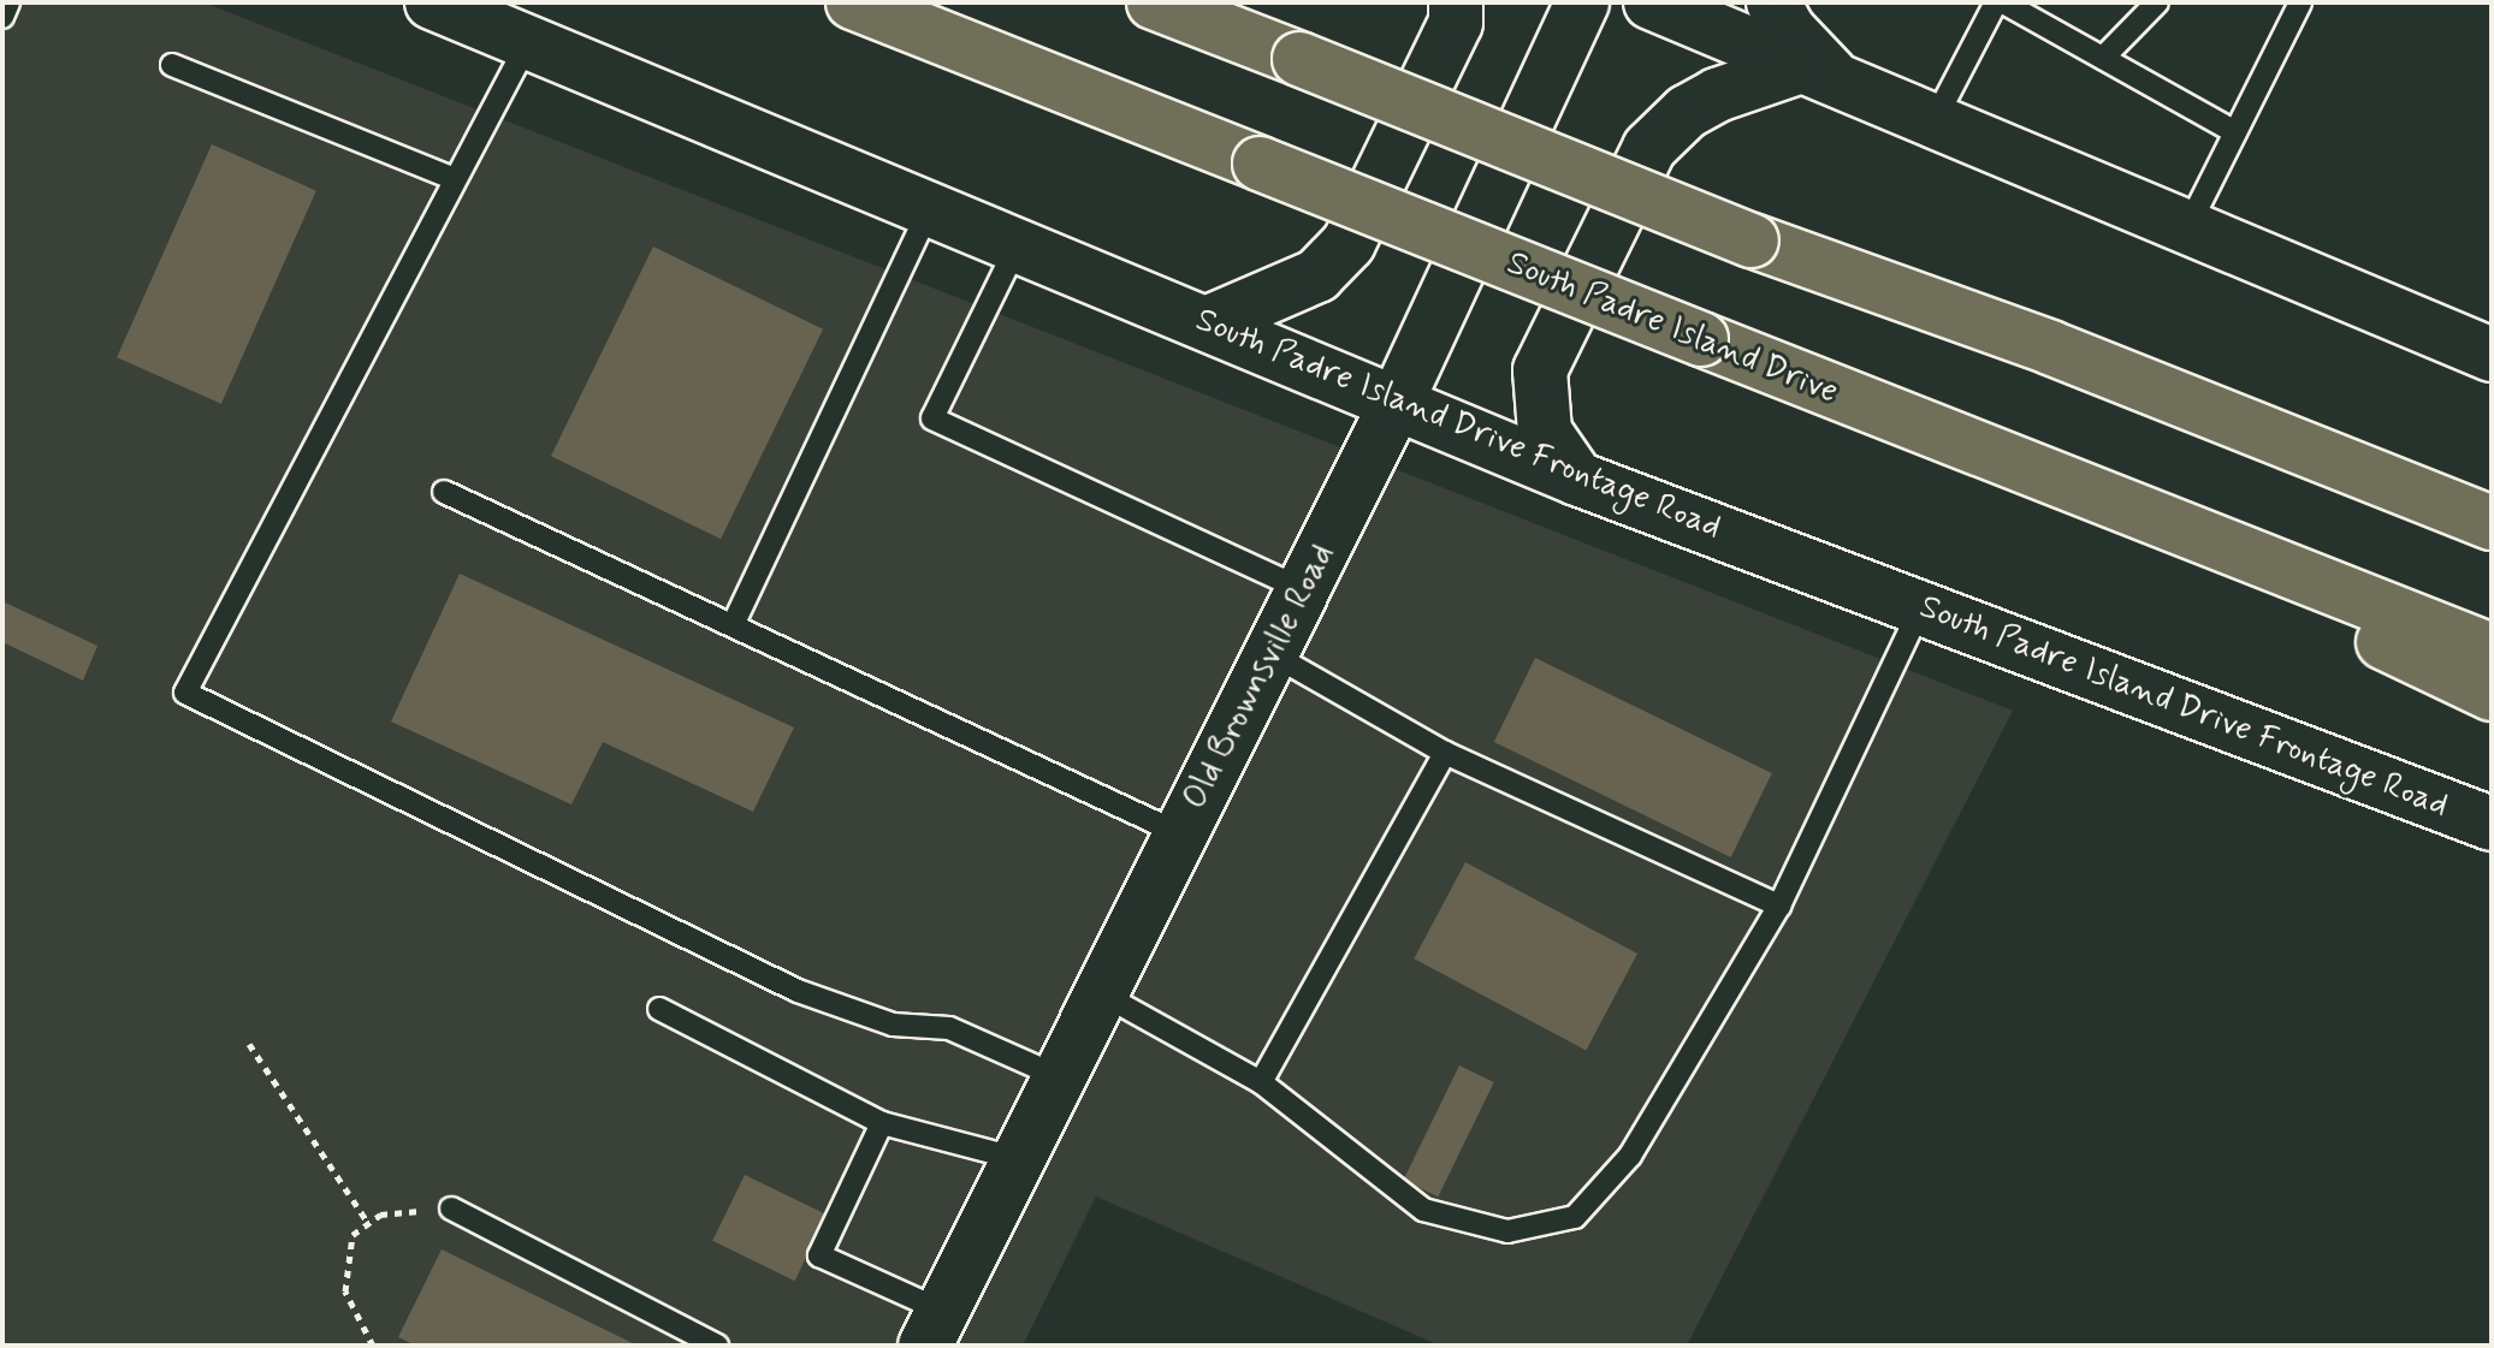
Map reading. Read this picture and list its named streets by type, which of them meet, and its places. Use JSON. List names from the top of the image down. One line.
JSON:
{"streets":{"highway":["South Padre Island Drive"],"main road":["South Padre Island Drive Frontage Road","Old Brownsville Road"]},"crossings":[["South Padre Island Drive Frontage Road","Old Brownsville Road"]]}
